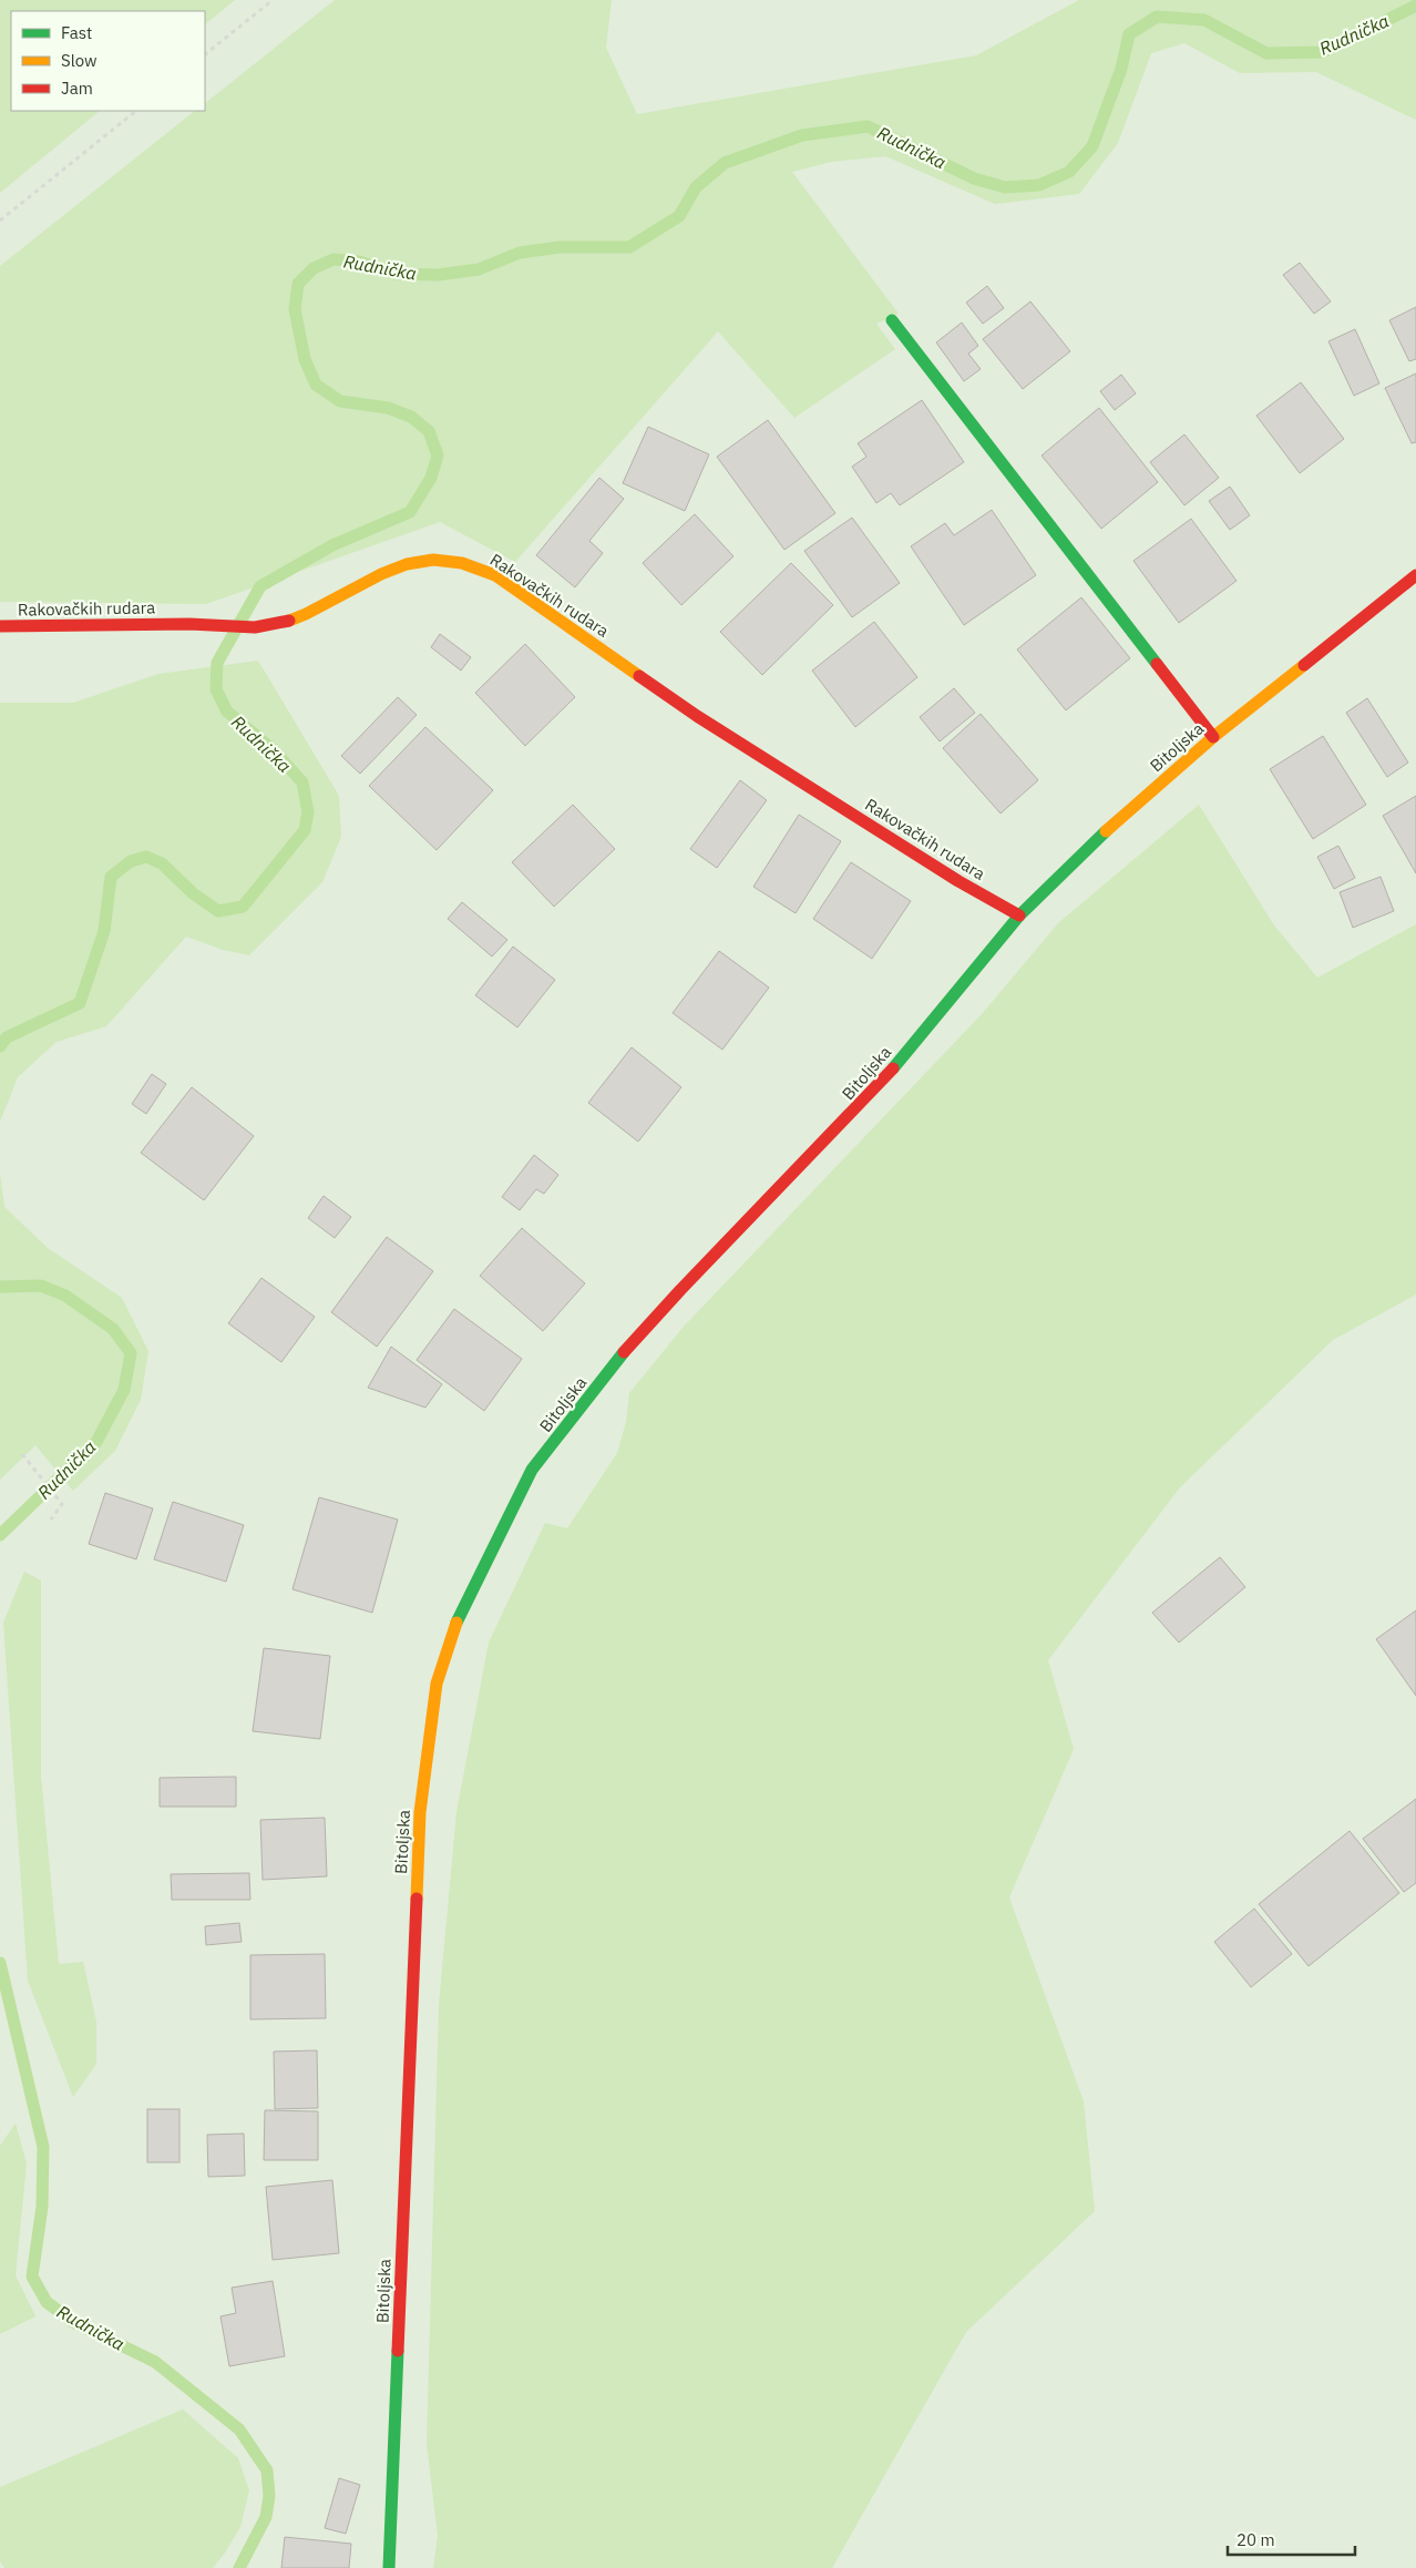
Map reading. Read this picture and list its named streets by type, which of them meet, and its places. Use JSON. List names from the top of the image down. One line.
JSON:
{"streets":{"street":["Rakovačkih rudara","Bitoljska"]},"crossings":[["Rakovačkih rudara","Bitoljska"]],"water":["Rudnička"],"legend":["Fast","Slow","Jam"],"scale_bar":"20 m"}
